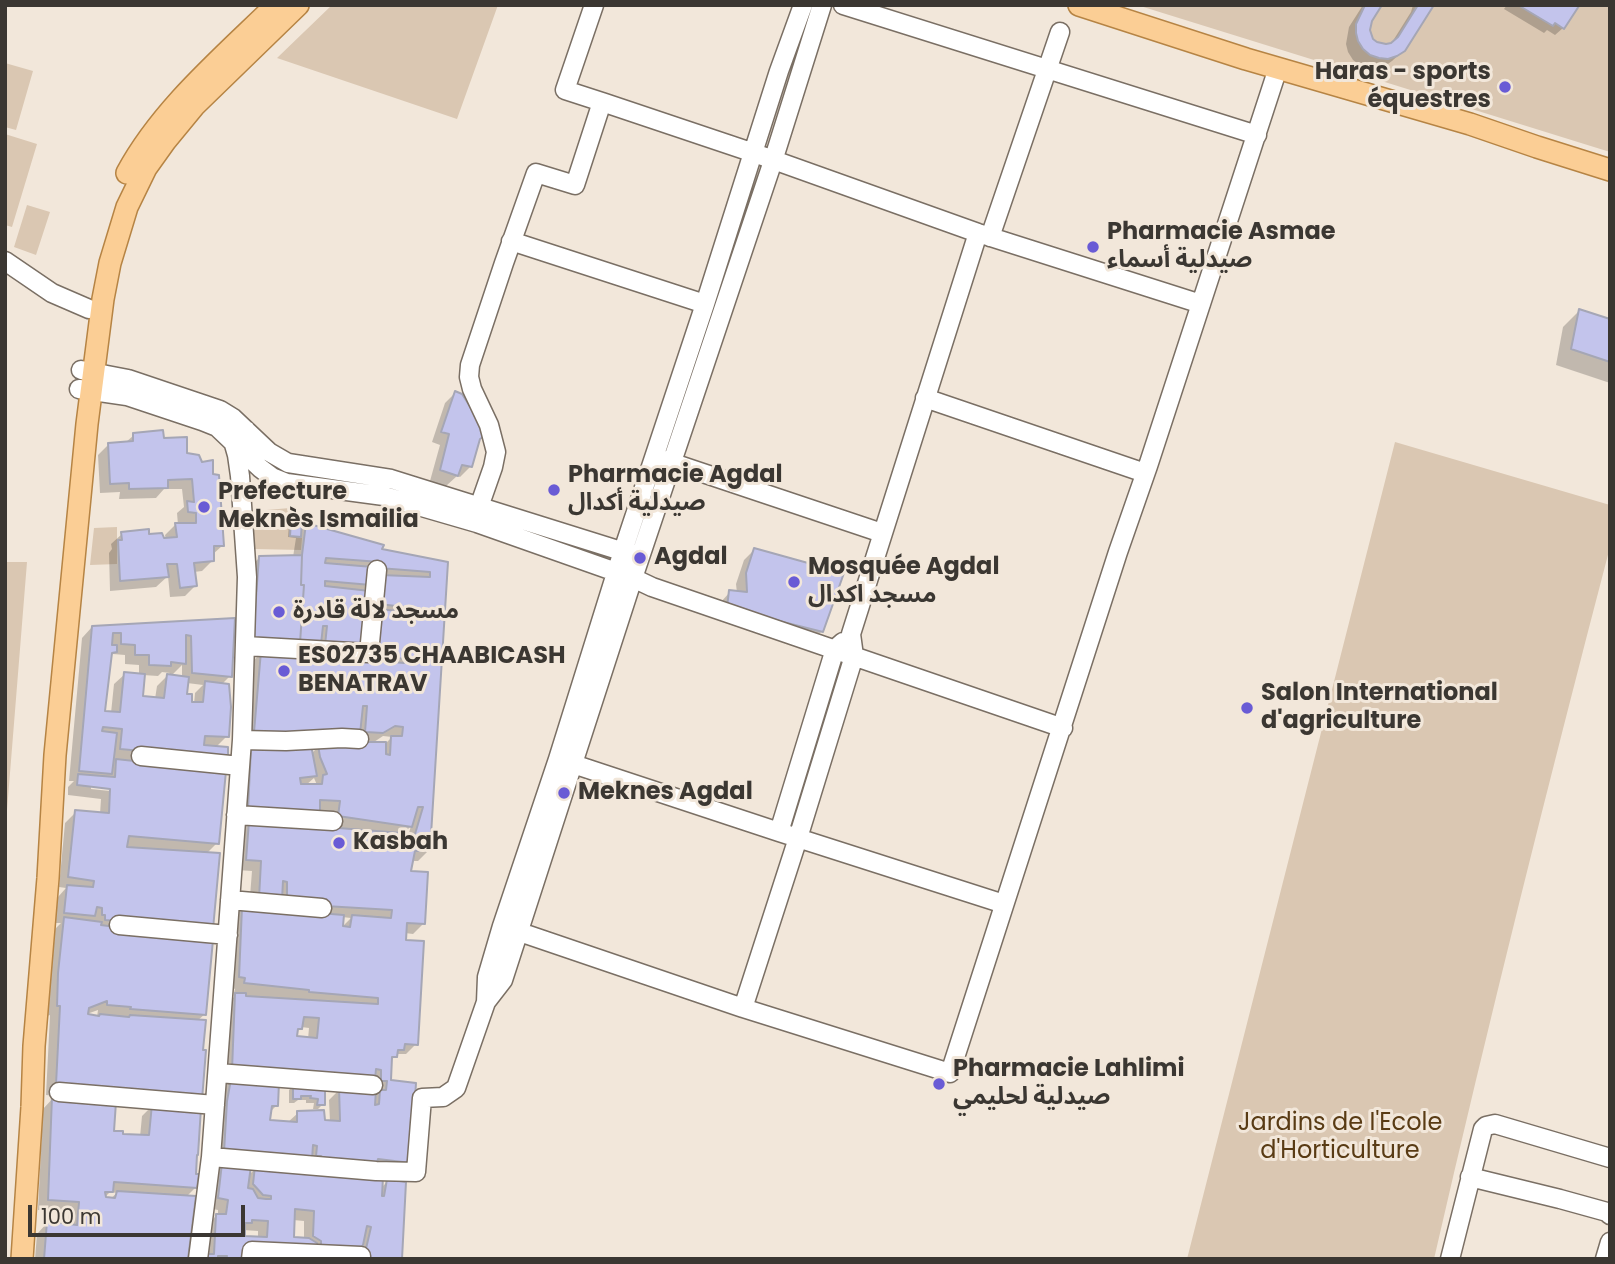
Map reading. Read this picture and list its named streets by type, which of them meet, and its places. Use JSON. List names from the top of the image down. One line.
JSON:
{"parks":["Jardins de I'Ecole d'Horticulture"],"places":["Haras - sports équestres","Pharmacie Asmae صيدلية أسماء","Pharmacie Agdal صيدلية أكدال","Prefecture Meknès Ismailia","Agdal","Mosquée Agdal مسجد اكدال","مسجد لالة قادرة","ES02735 CHAABICASH BENATRAV","Salon International d'agriculture","Meknes Agdal","Kasbah","Pharmacie Lahlimi صيدلية لحليمي"],"scale_bar":"100 m"}
